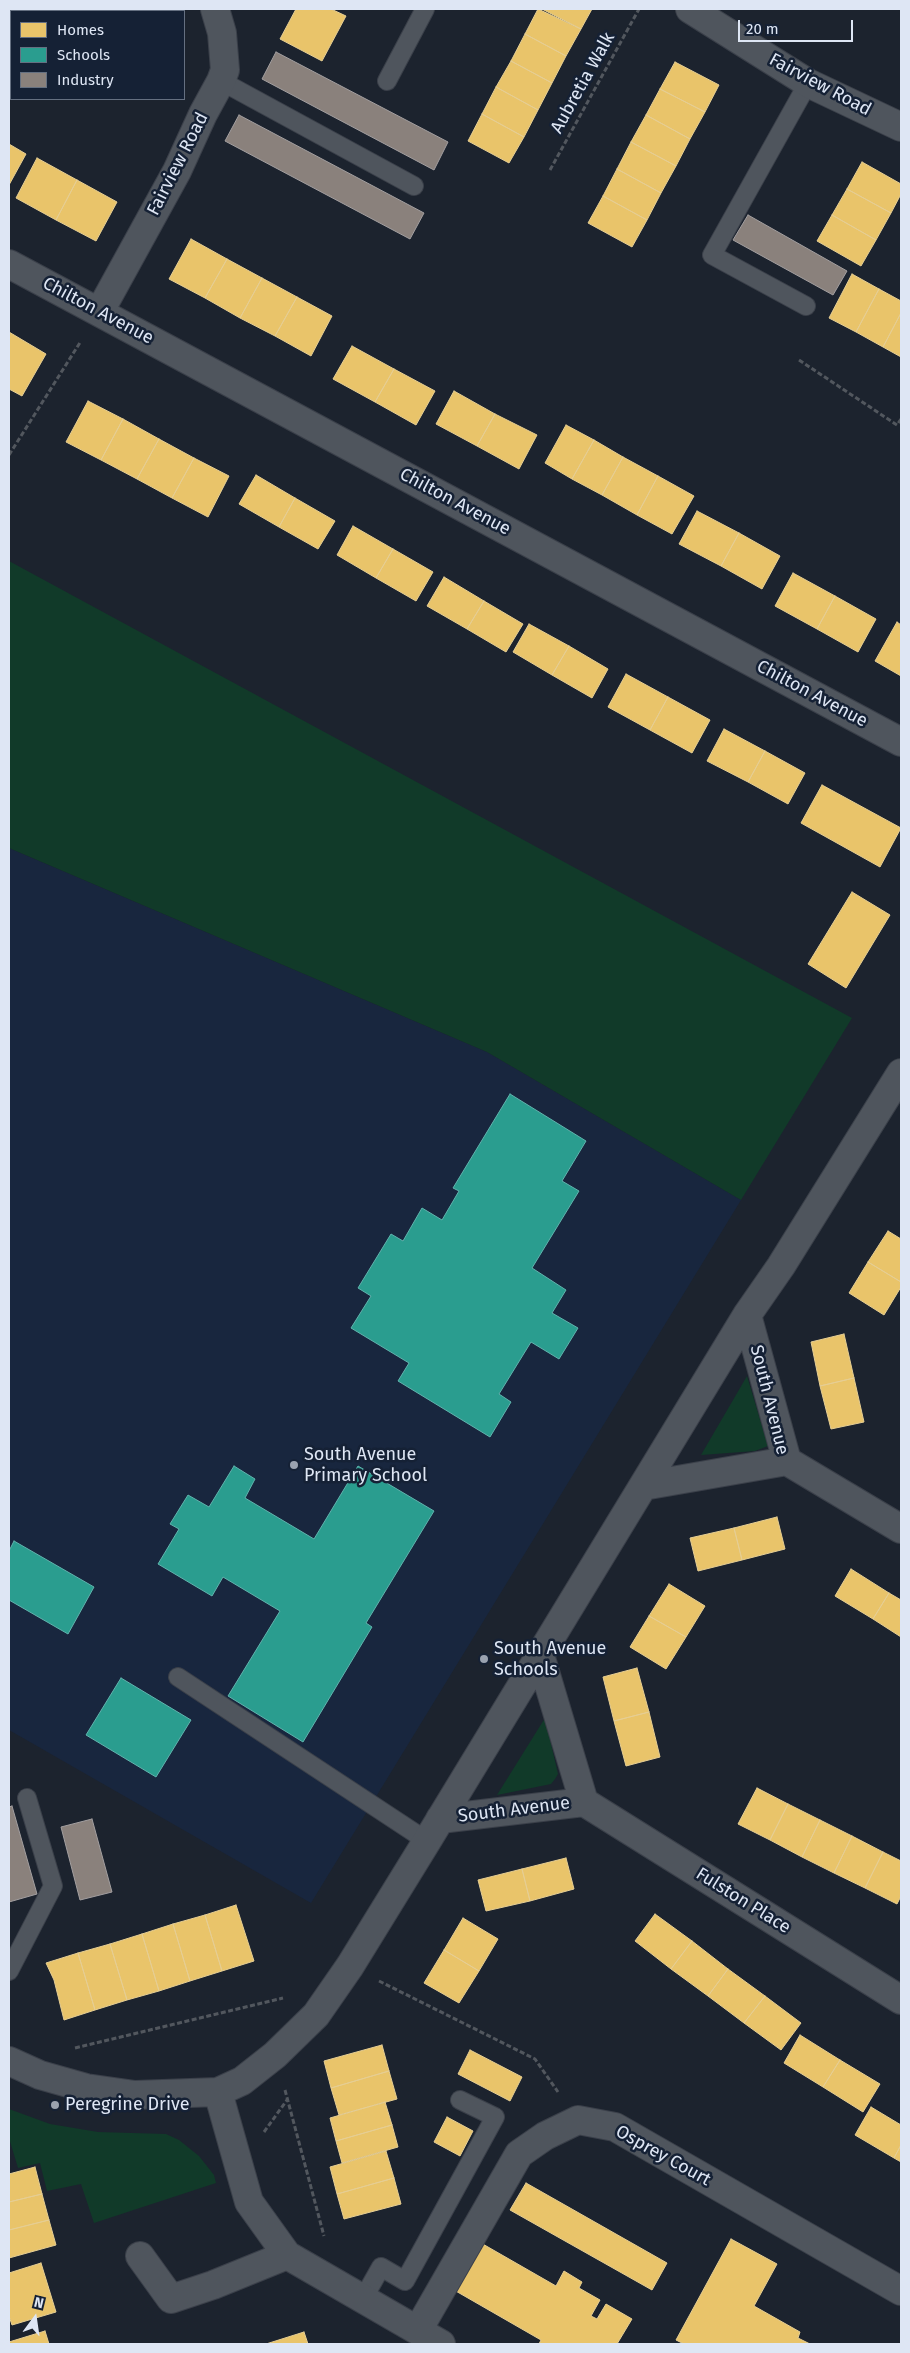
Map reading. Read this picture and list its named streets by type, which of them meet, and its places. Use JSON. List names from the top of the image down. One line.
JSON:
{"streets":{"street":["Fairview Road","Chilton Avenue","South Avenue","Fulston Place","Osprey Court"],"path":["Aubretia Walk"]},"crossings":[["Fairview Road","Chilton Avenue"],["South Avenue","Fulston Place"]],"places":["South Avenue Primary School","South Avenue Schools","Peregrine Drive"],"legend":["Homes","Schools","Industry"],"scale_bar":"20 m","north":"top"}
